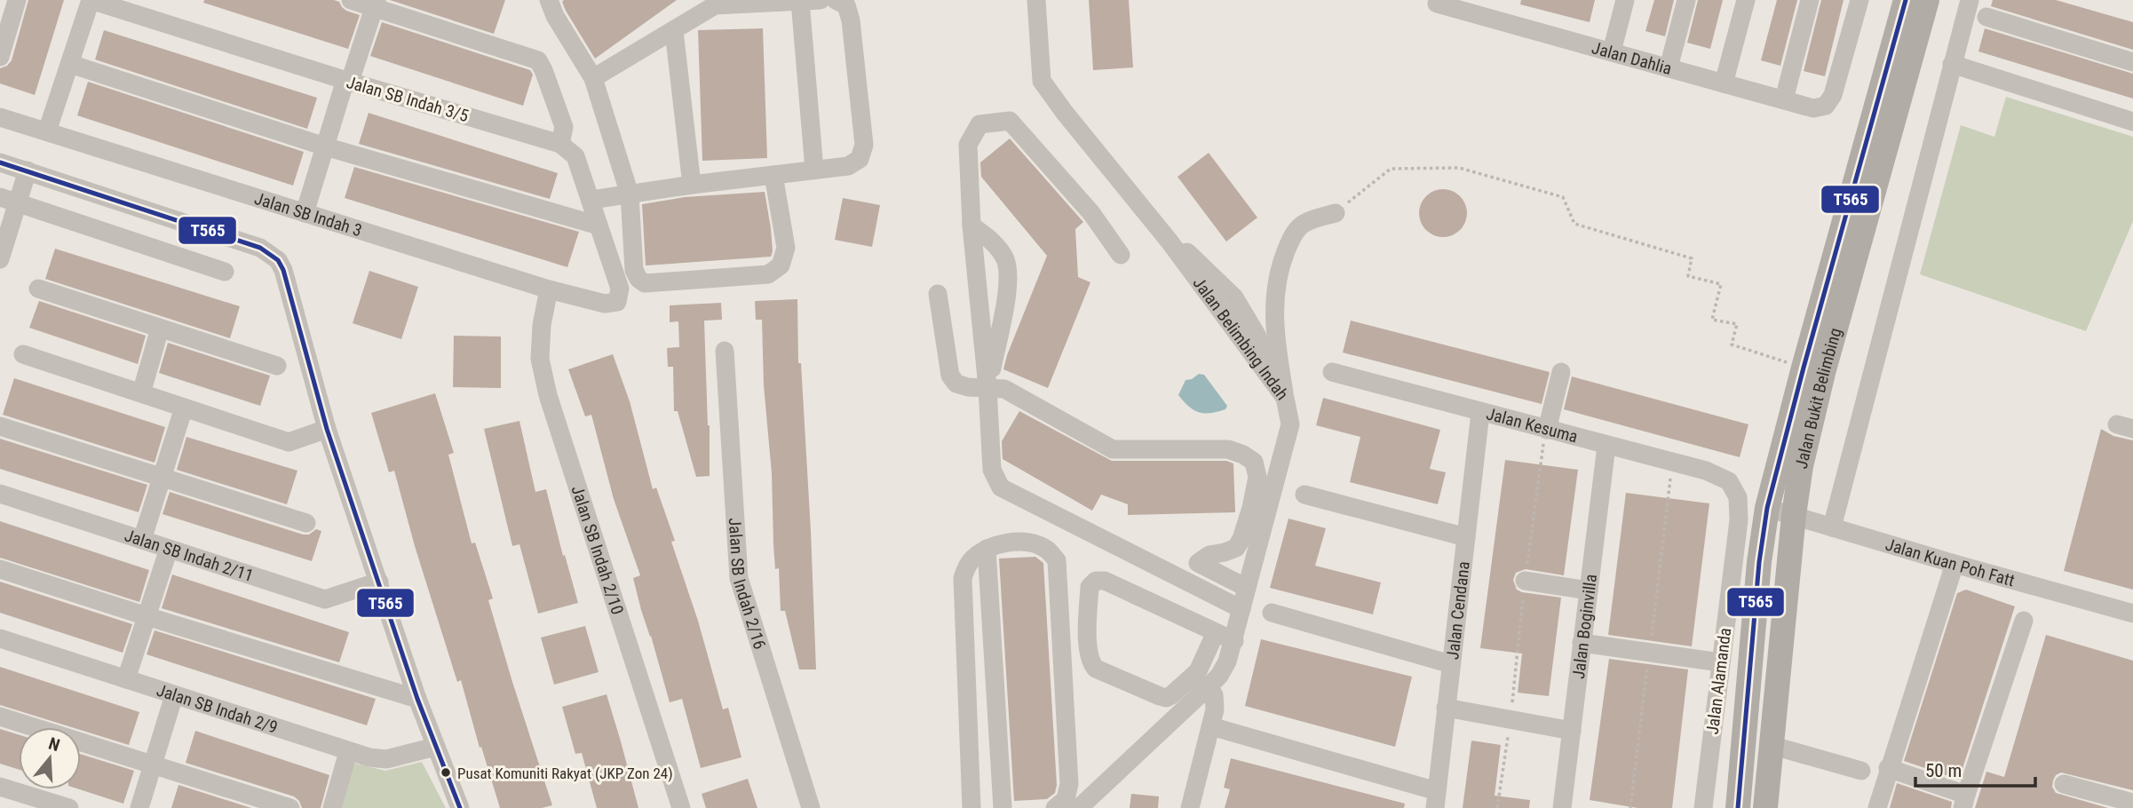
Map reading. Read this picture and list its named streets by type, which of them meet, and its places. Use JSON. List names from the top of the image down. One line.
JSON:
{"streets":{"main road":["Jalan Bukit Belimbing"],"street":["Jalan Dahlia","Jalan SB Indah 3/5","Jalan SB Indah 3","Jalan Belimbing Indah","Jalan Kesuma","Jalan SB Indah 2/10","Jalan SB Indah 2/11","Jalan Kuan Poh Fatt","Jalan SB Indah 2/16","Jalan Cendana","Jalan Boginvilla","Jalan Alamanda","Jalan SB Indah 2/9"]},"crossings":[["Jalan SB Indah 3","Jalan SB Indah 2/10"],["Jalan Bukit Belimbing","Jalan Kuan Poh Fatt"],["Jalan Kesuma","Jalan Cendana"],["Jalan Kesuma","Jalan Boginvilla"],["Jalan Kesuma","Jalan Alamanda"]],"places":["Pusat Komuniti Rakyat (JKP Zon 24)"],"lines":["transit line T565"],"scale_bar":"50 m","north":"top"}
